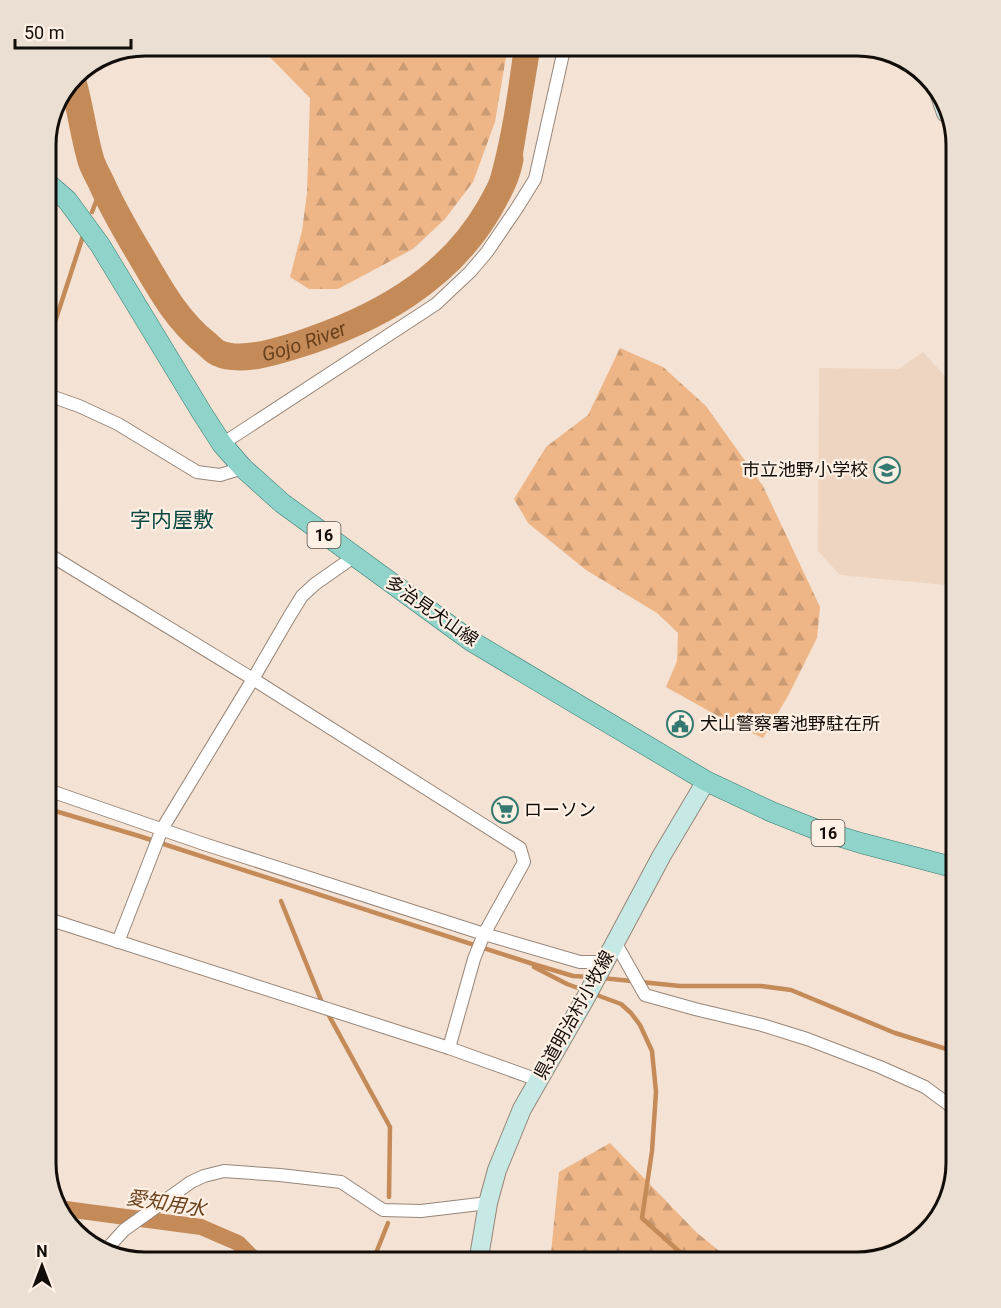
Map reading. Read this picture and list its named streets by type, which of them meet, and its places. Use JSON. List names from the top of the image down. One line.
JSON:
{"streets":{"main road":["16","多治見犬山線","県道明治村小牧線"]},"crossings":[["多治見犬山線","県道明治村小牧線"]],"districts":["字内屋敷"],"water":["Gojo River","愛知用水"],"places":{"school or university":["市立池野小学校"],"public building":["犬山警察署池野駐在所"],"supermarket":["ローソン"]},"scale_bar":"50 m","north":"top"}
